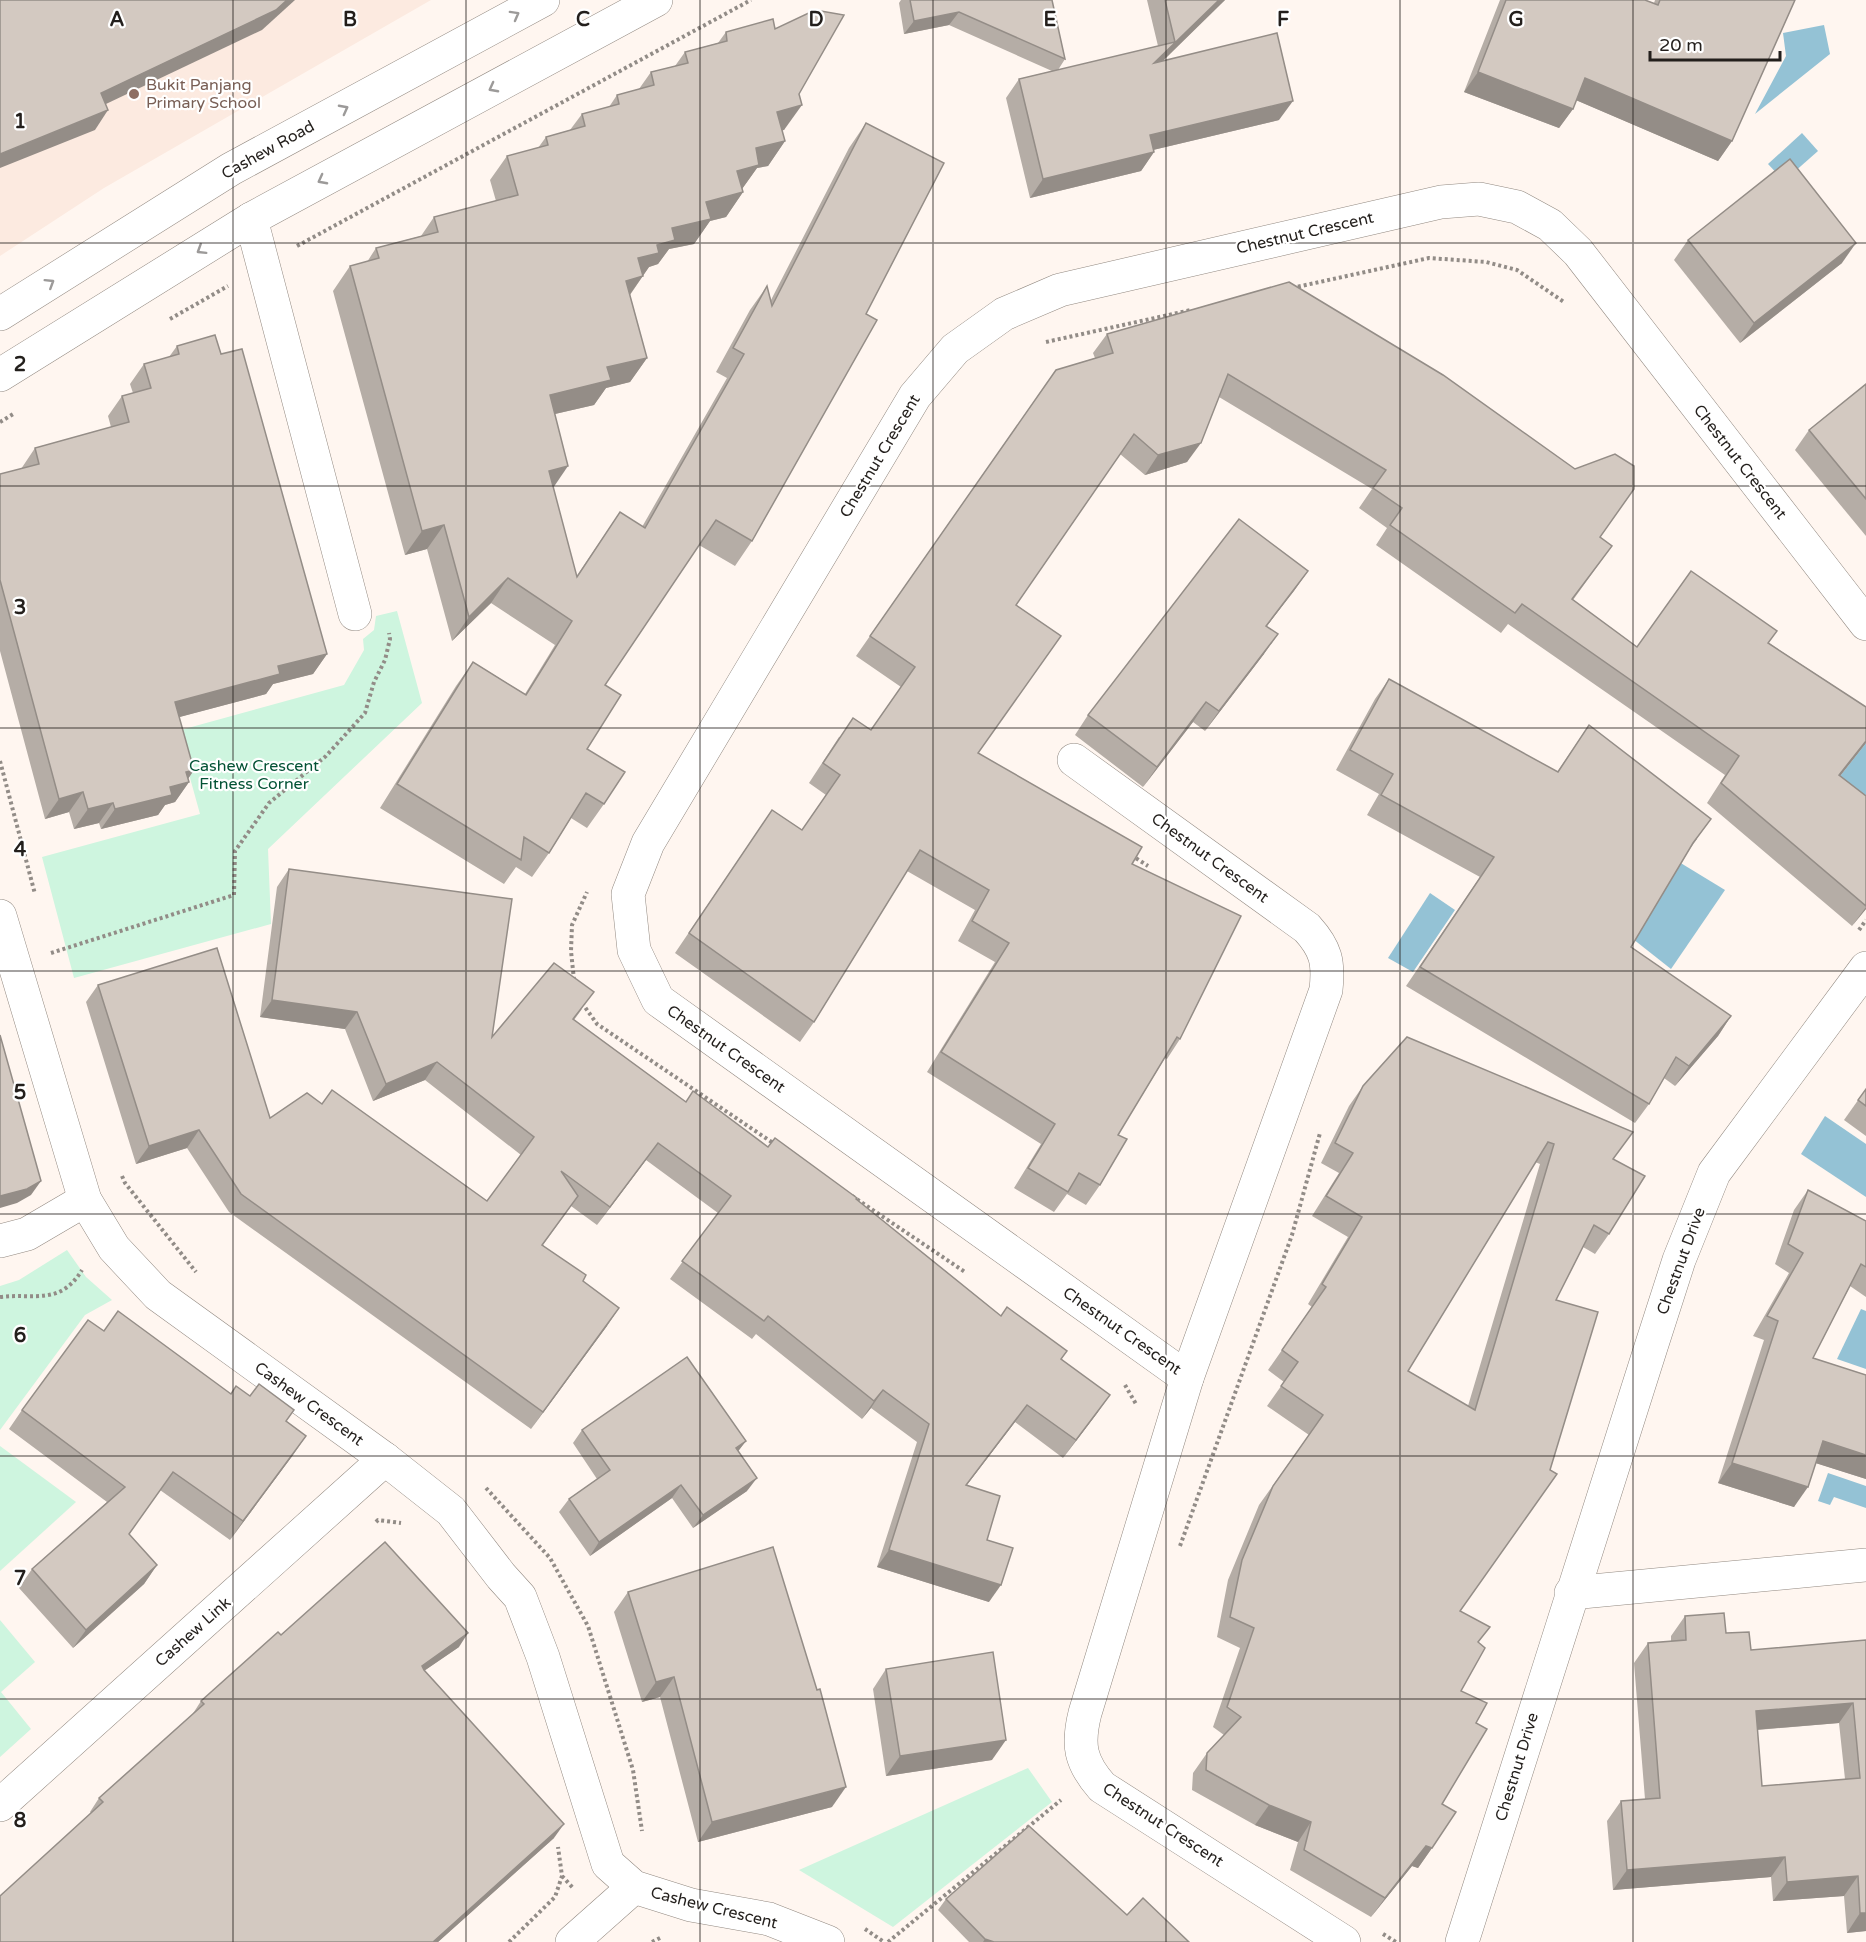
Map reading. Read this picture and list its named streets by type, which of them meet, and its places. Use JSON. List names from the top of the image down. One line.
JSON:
{"streets":{"street":["Cashew Road","Chestnut Crescent","Chestnut Drive","Cashew Crescent","Cashew Link"]},"crossings":[["Cashew Crescent","Cashew Link"]],"parks":["Cashew Crescent Fitness Corner"],"places":["Bukit Panjang Primary School"],"scale_bar":"20 m","grid":{"columns":["A","B","C","D","E","F","G"],"rows":["1","2","3","4","5","6","7","8"]}}
